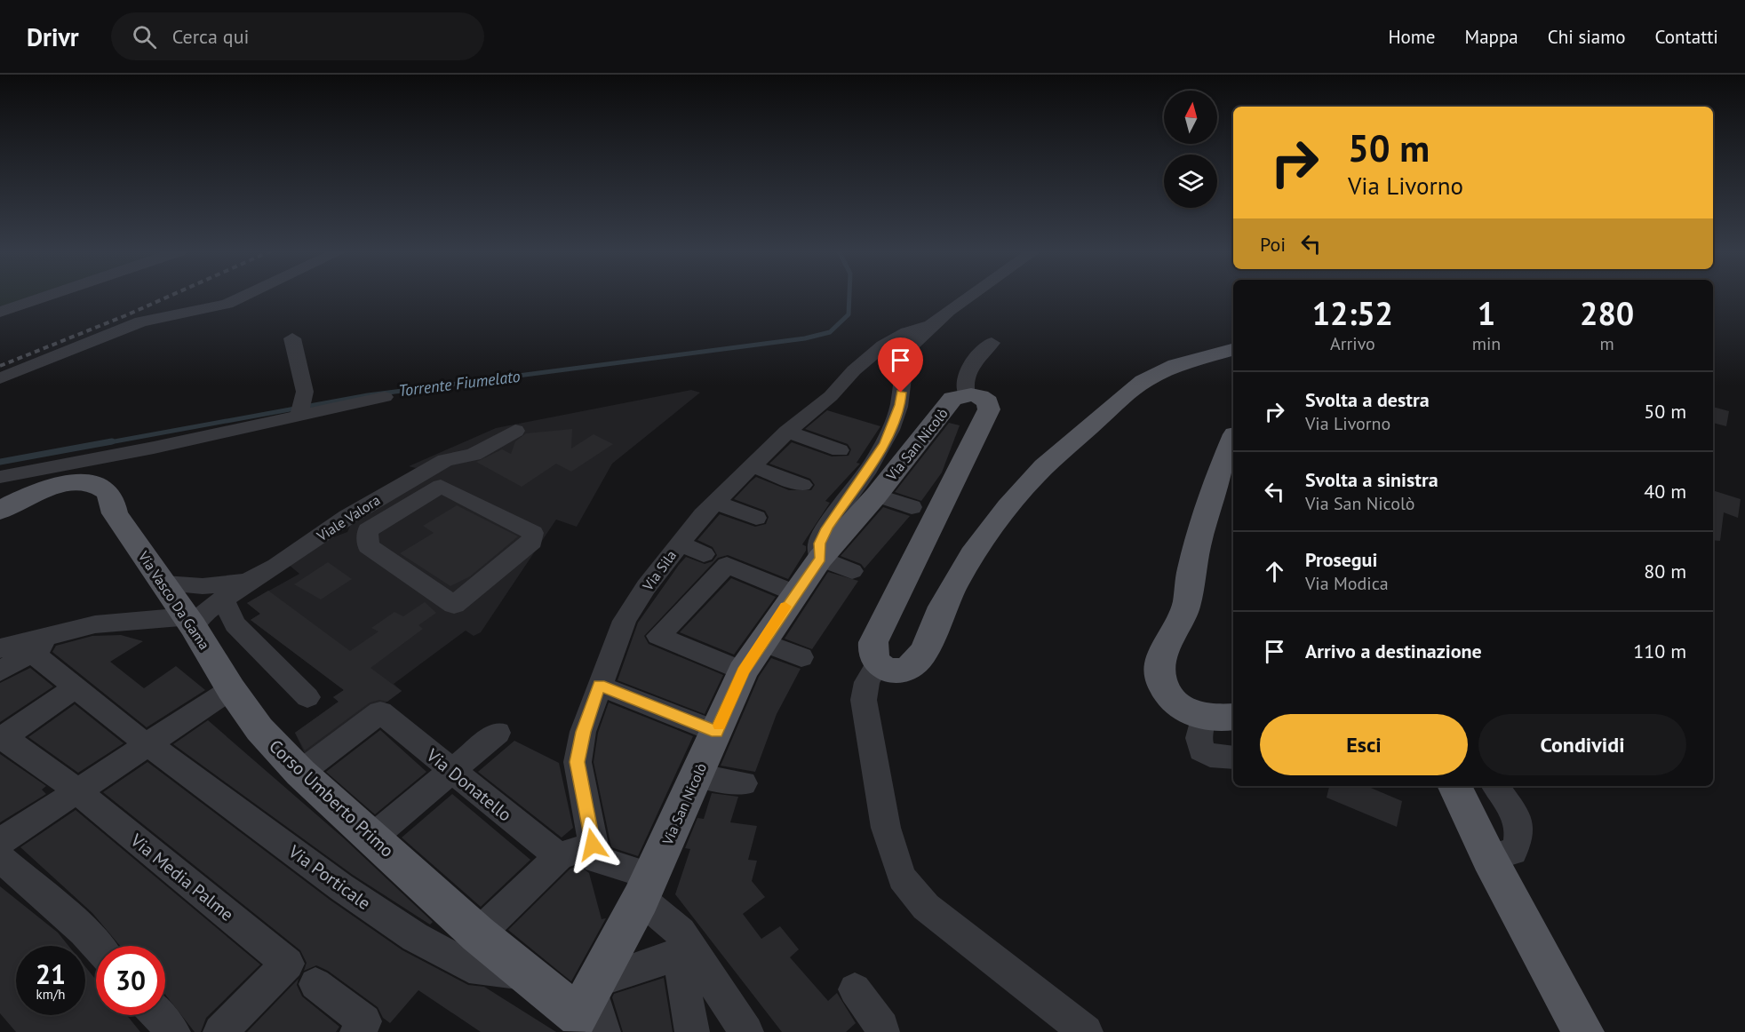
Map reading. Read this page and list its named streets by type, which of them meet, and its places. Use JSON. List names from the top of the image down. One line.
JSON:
{"streets":{"main road":["Via San Nicolò","Via Vasco Da Gama","Corso Umberto Primo"],"street":["Viale Valora","Via Sila","Via Donatello","Via Media Palme","Via Porticale"]},"crossings":[["Via San Nicolò","Via Sila"],["Via San Nicolò","Corso Umberto Primo"],["Viale Valora","Via Vasco Da Gama"],["Via Vasco Da Gama","Corso Umberto Primo"],["Via Donatello","Corso Umberto Primo"],["Corso Umberto Primo","Via Porticale"]],"water":["Torrente Fiumelato"],"north":"top","page":{"header":"Drivr","search":"Cerca qui","nav":["Home","Mappa","Chi siamo","Contatti"],"turn":["50 m","Via Livorno"],"then":"Poi","eta":["12:52","Arrivo","1","min","280","m"],"list":[{"name":"Svolta a destra","note":"Via Livorno","value":"50 m"},{"name":"Svolta a sinistra","note":"Via San Nicolò","value":"40 m"},{"name":"Prosegui","note":"Via Modica","value":"80 m"},{"name":"Arrivo a destinazione","value":"110 m"}],"buttons":["Esci","Condividi"],"speed":"21 km/h","limit":"30"}}
